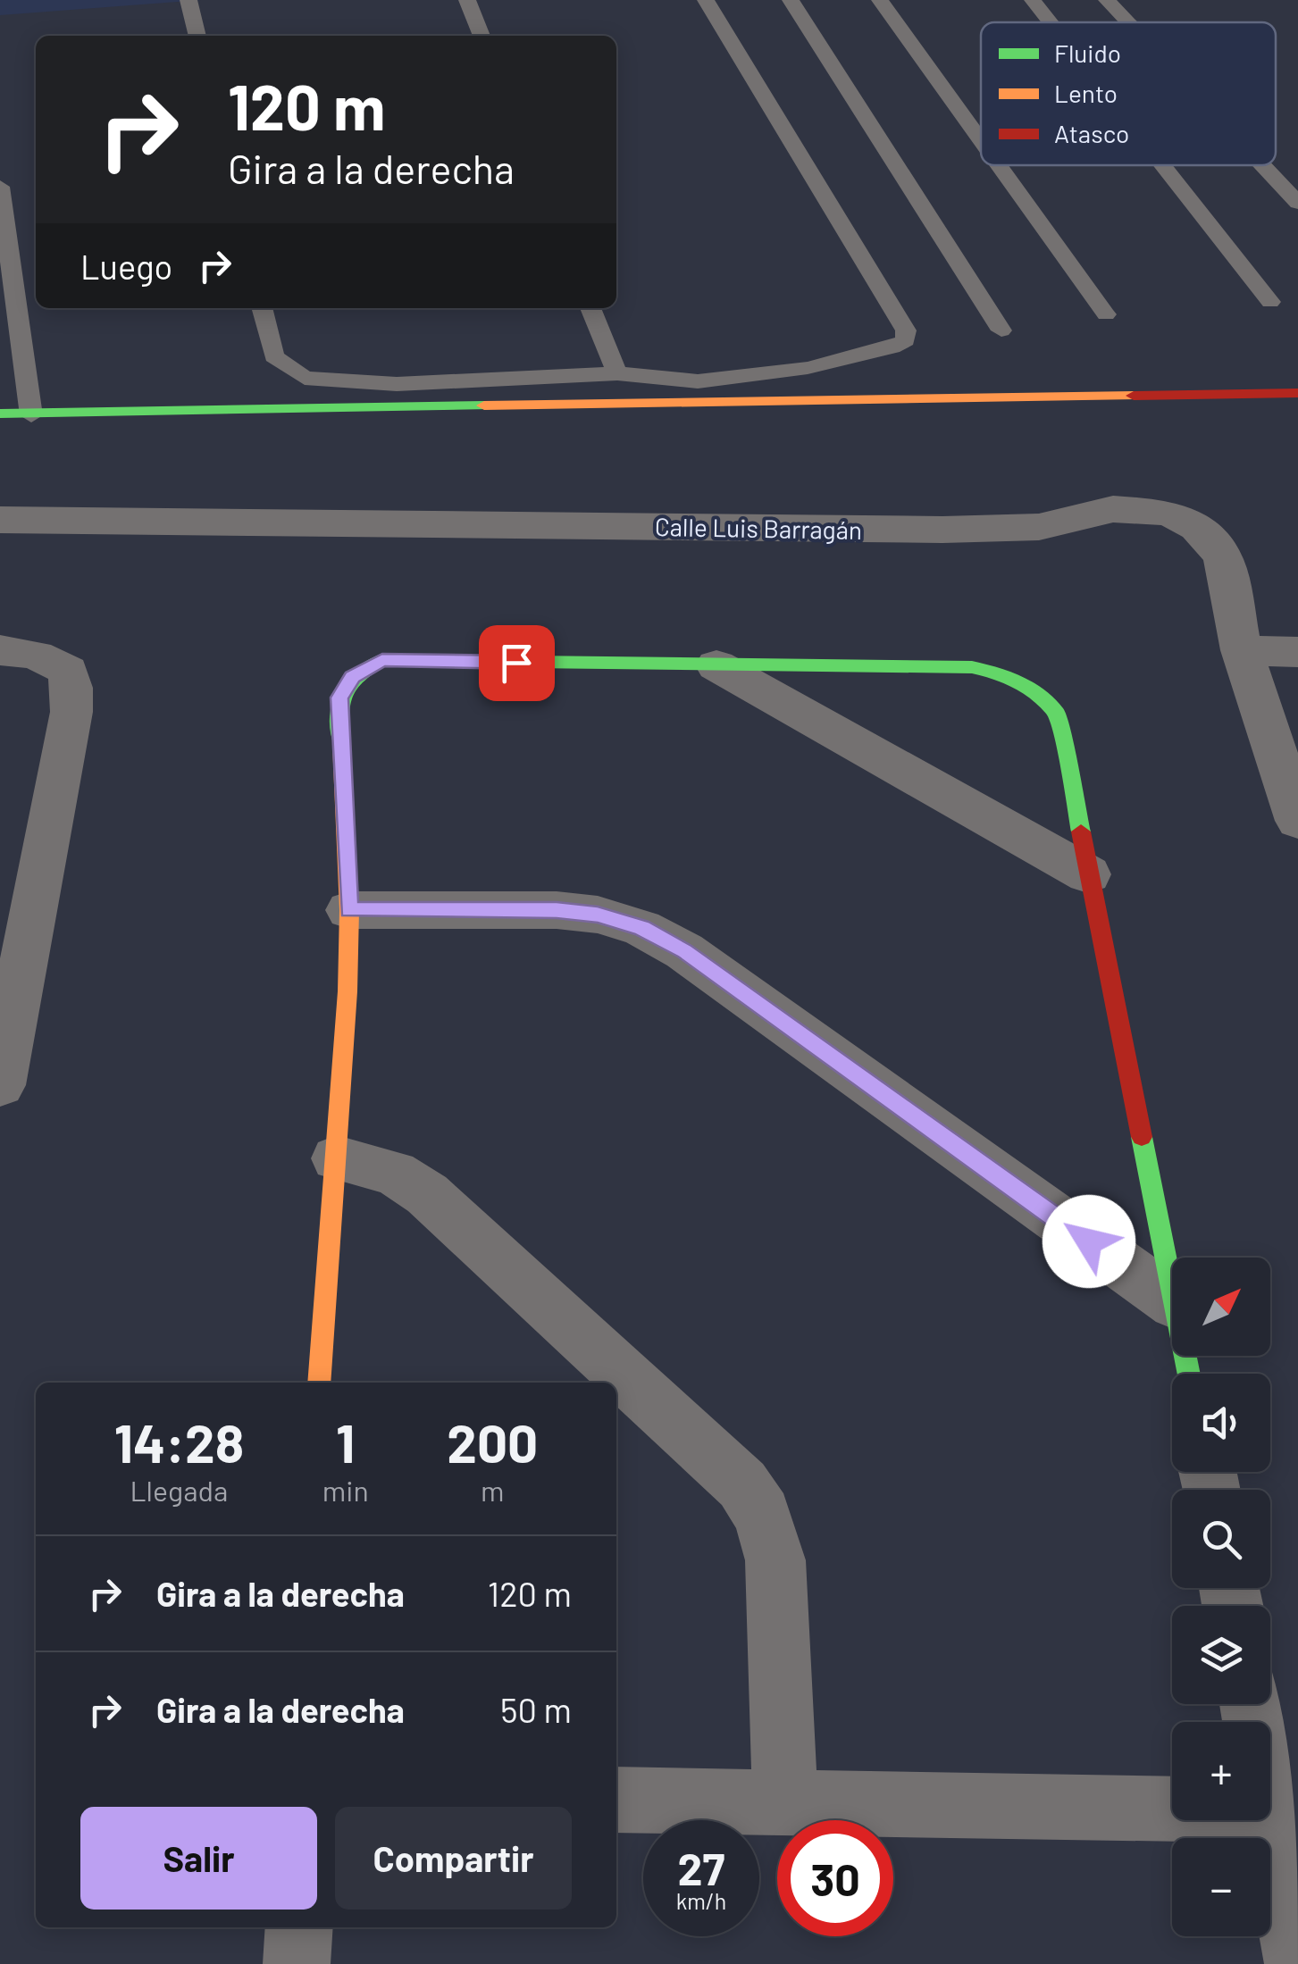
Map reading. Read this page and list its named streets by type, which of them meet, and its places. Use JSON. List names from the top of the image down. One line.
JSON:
{"streets":{"street":["Calle Luis Barragán"]},"legend":["Fluido","Lento","Atasco"],"north":"top right","page":{"turn":["120 m","Gira a la derecha"],"then":"Luego","map_buttons":["+","−"],"eta":["14:28","Llegada","1","min","200","m"],"list":[{"name":"Gira a la derecha","value":"120 m"},{"name":"Gira a la derecha","value":"50 m"}],"buttons":["Salir","Compartir"],"speed":"27 km/h","limit":"30"}}
